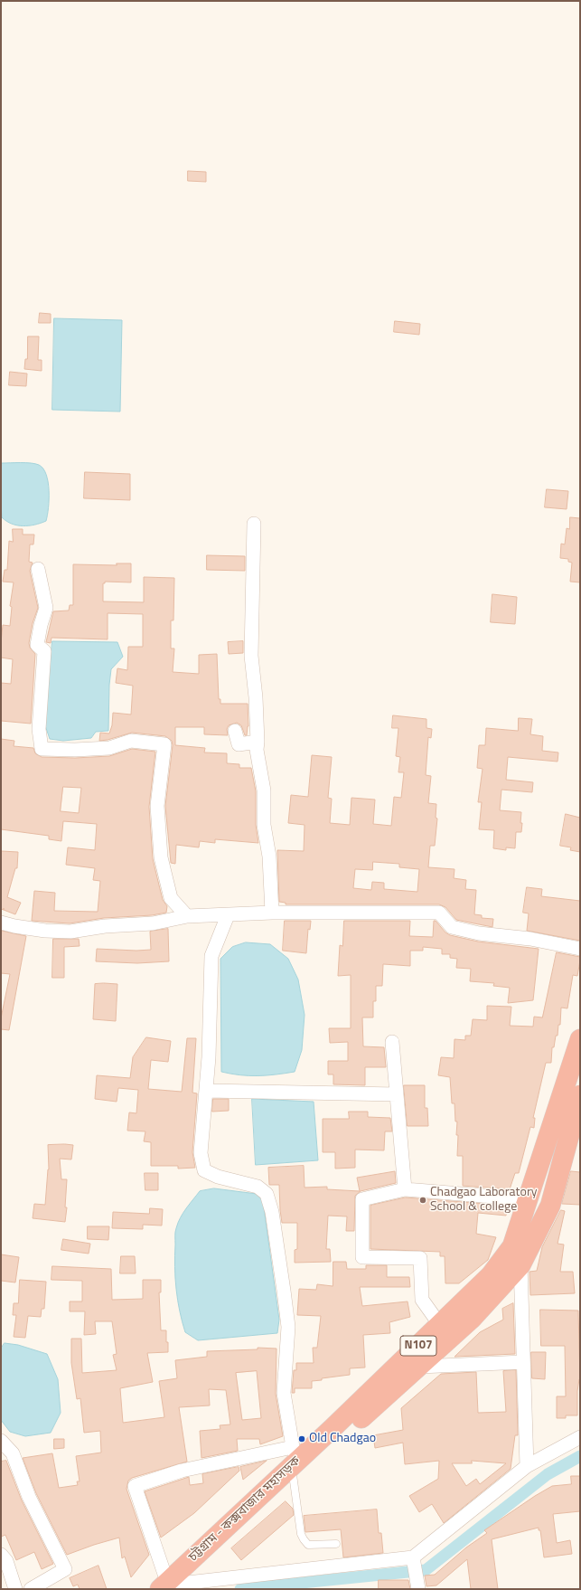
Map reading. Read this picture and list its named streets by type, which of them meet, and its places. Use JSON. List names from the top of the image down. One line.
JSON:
{"streets":{"highway":["N107","চট্টগ্রাম - কক্সবাজার মহাসড়ক"]},"crossings":[["N107","চট্টগ্রাম - কক্সবাজার মহাসড়ক"]],"places":["Chadgao Laboratory School & college","Old Chadgao"]}
